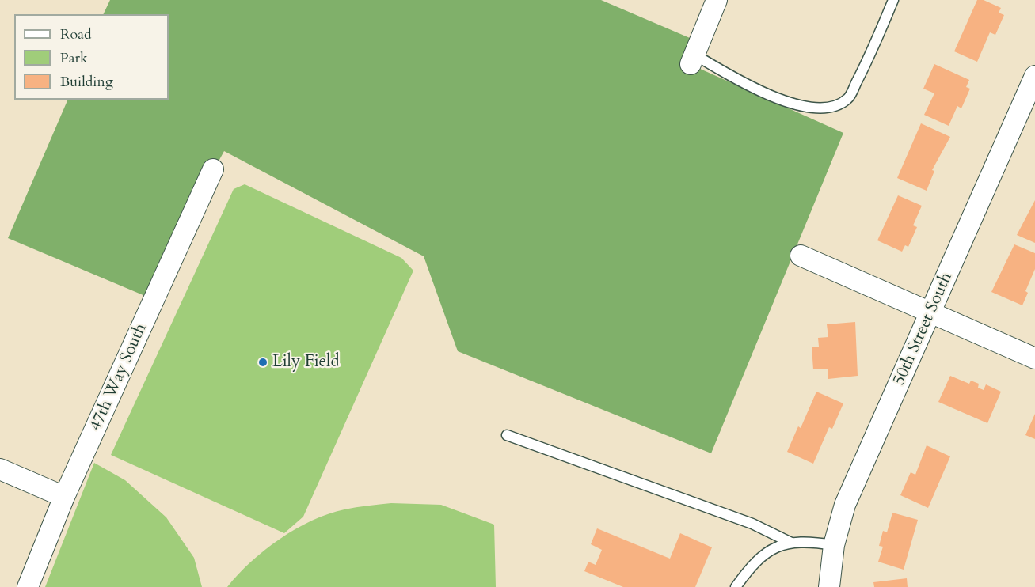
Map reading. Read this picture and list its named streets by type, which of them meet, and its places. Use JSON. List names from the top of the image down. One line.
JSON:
{"streets":{"street":["50th Street South","47th Way South"]},"places":["Lily Field"],"legend":["Road","Park","Building"]}
